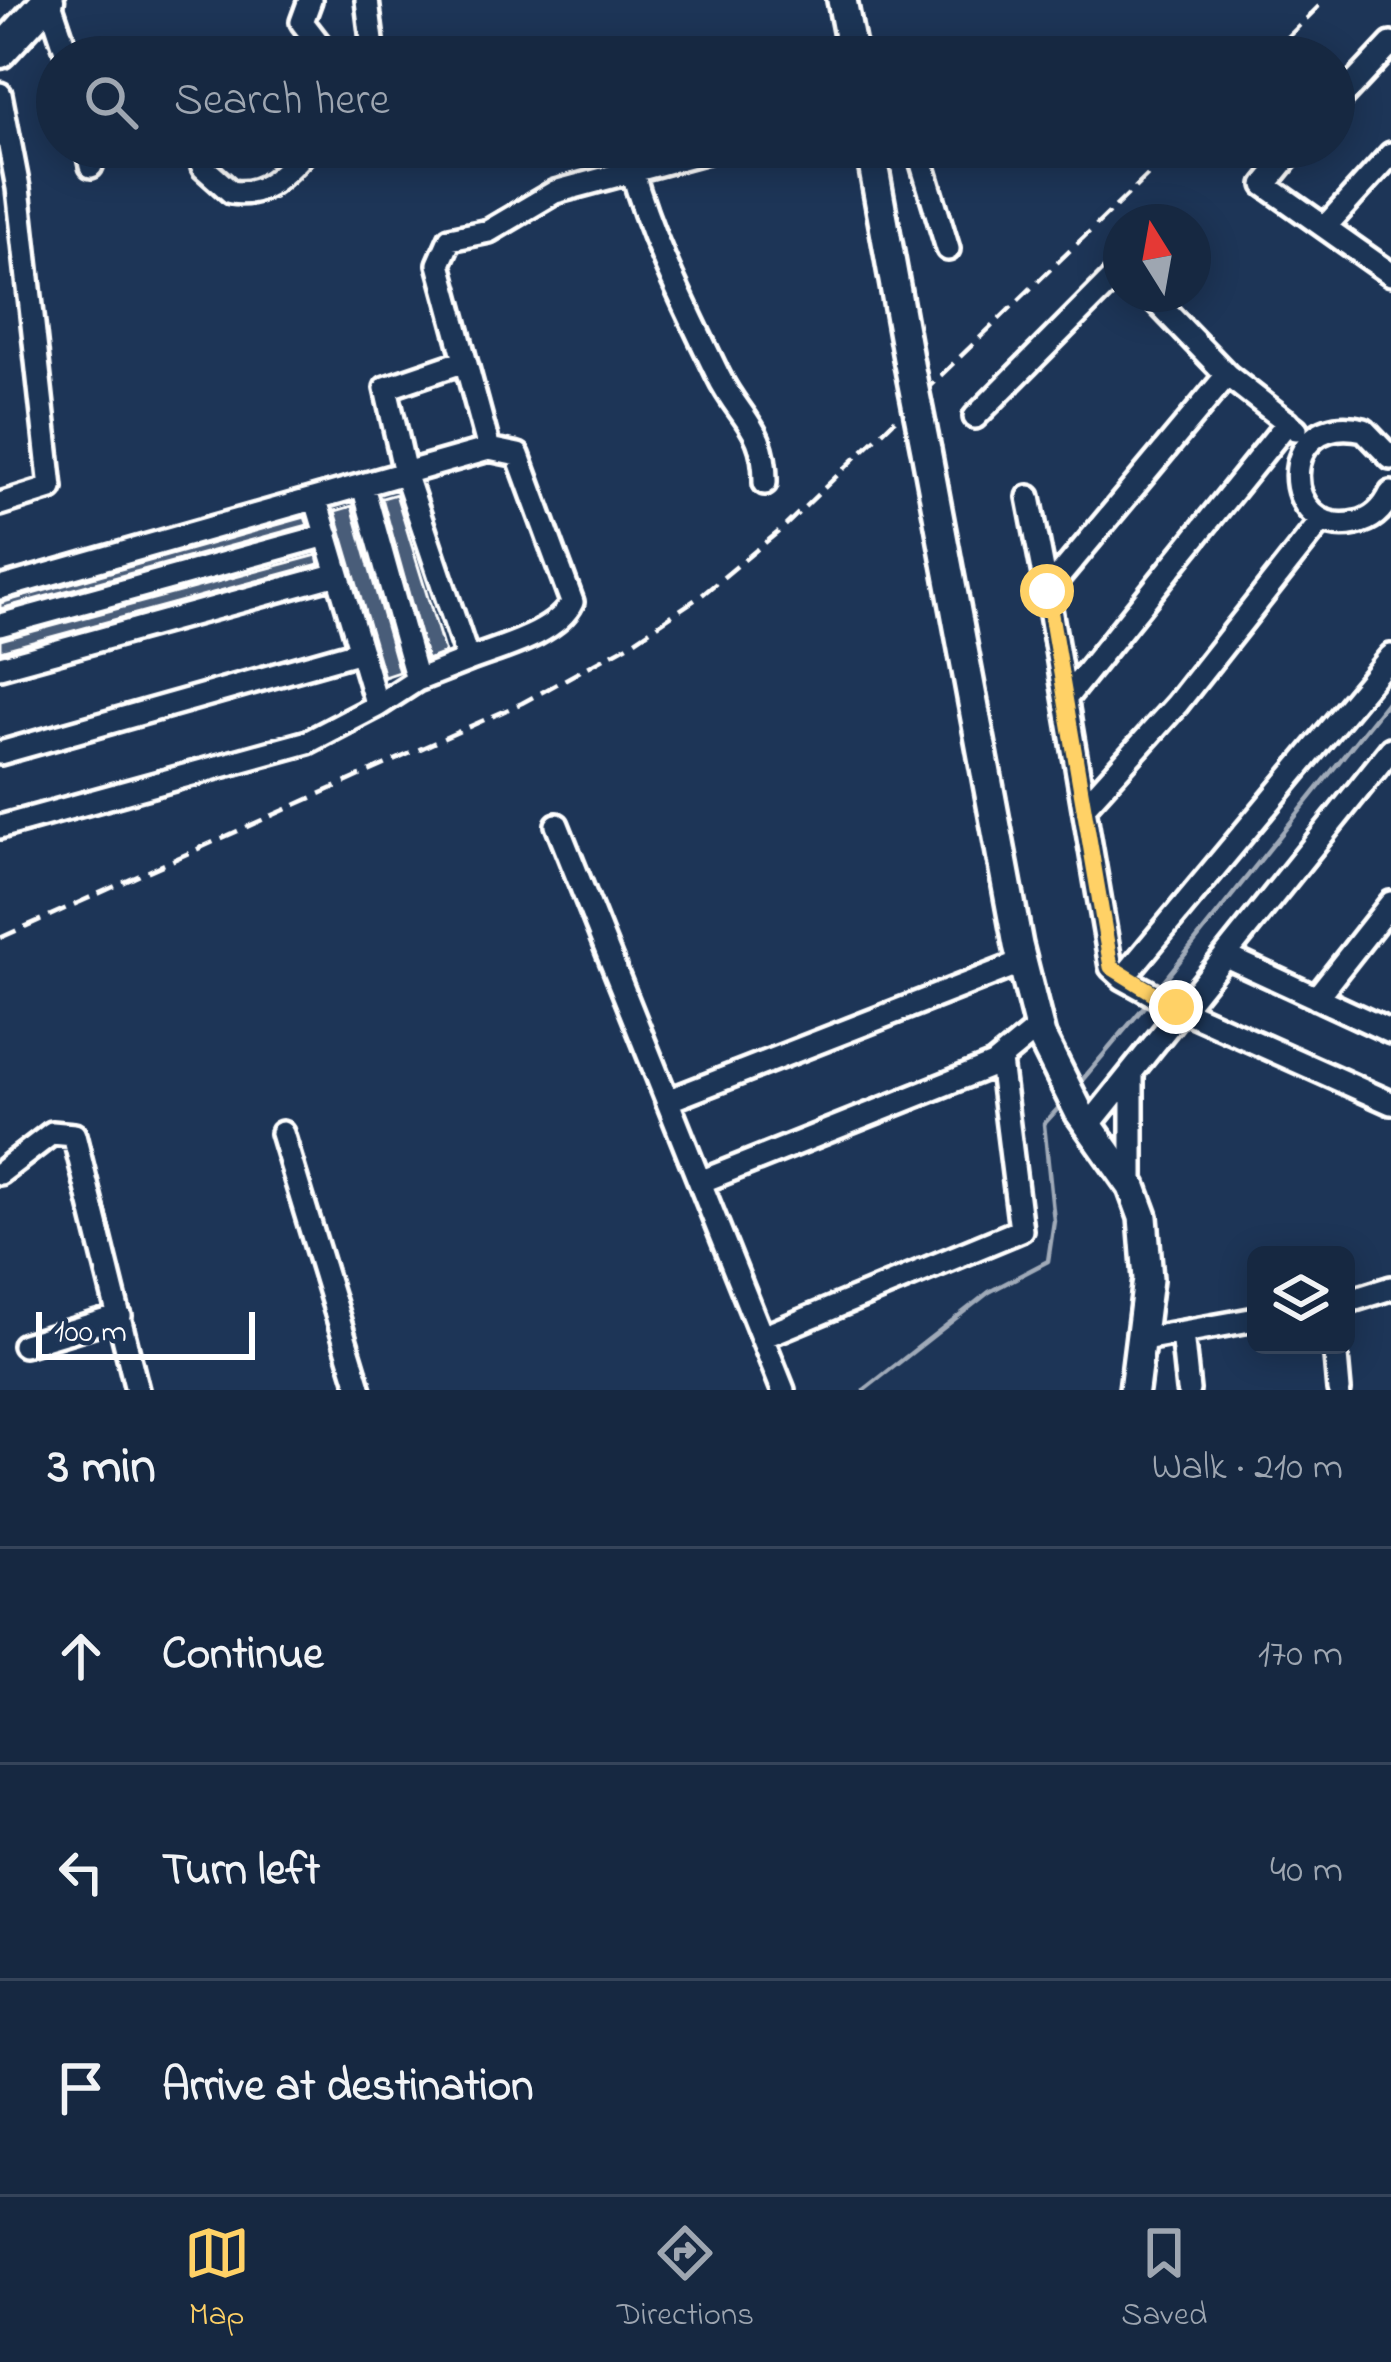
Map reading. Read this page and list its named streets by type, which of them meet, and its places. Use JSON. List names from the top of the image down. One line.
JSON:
{"scale_bar":"100 m","north":"top","page":{"search":"Search here","scale":"100 m","heading":["3 min","Walk · 210 m"],"list":[["Continue","170 m"],["Turn left","40 m"],"Arrive at destination"],"nav":["Map","Directions","Saved"]}}
